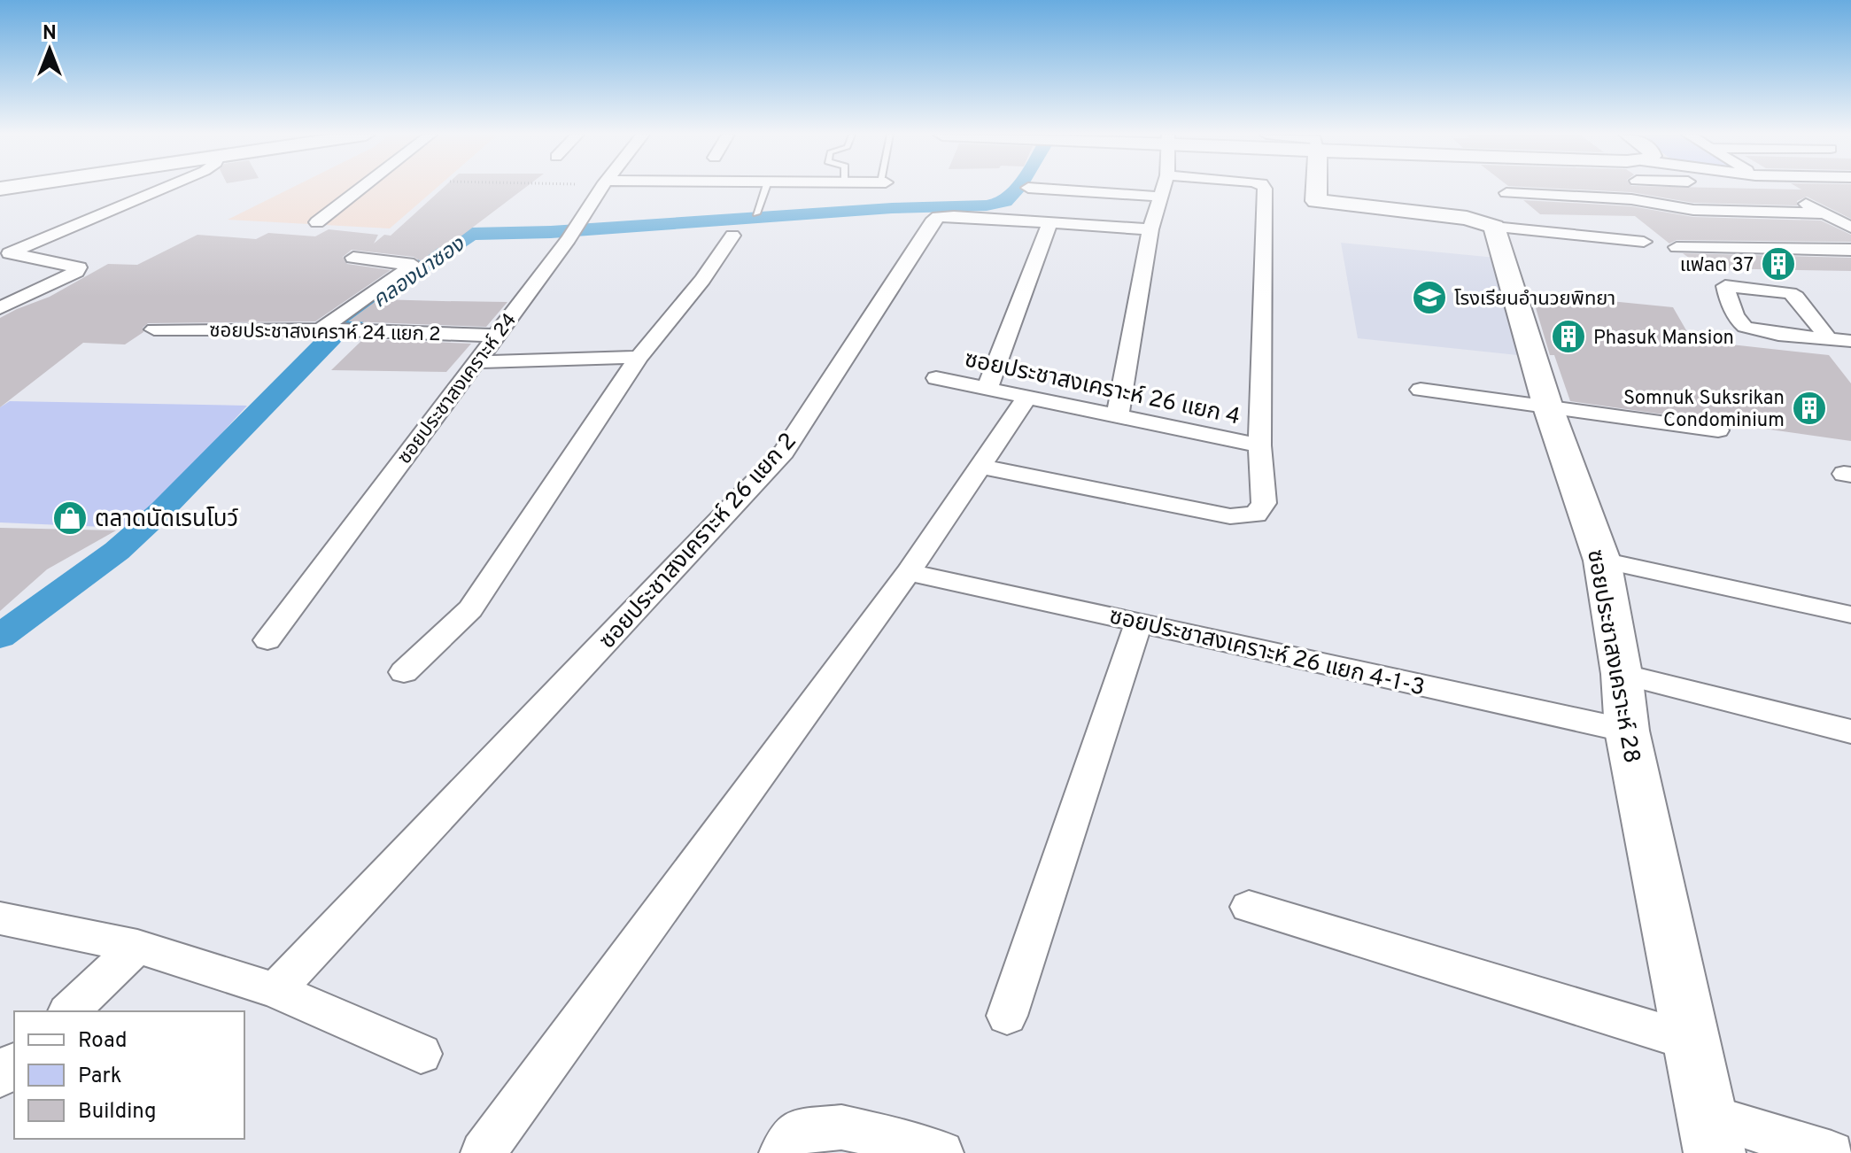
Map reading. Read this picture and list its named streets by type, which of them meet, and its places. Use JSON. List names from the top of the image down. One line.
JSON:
{"streets":{"street":["ซอยประชาสงเคราห์ 24 แยก 2","ซอยประชาสงเคราะห์ 26 แยก 4","ซอยประชาสงเคราะห์ 24","ซอยประชาสงเคราะห์ 26 แยก 2","ซอยประชาสงเคราะห์ 26 แยก 4-1-3","ซอยประชาสงเคราะห์ 28"]},"crossings":[["ซอยประชาสงเคราห์ 24 แยก 2","ซอยประชาสงเคราะห์ 24"],["ซอยประชาสงเคราะห์ 26 แยก 4-1-3","ซอยประชาสงเคราะห์ 28"]],"water":["คลองนาซอง"],"places":{"building":["แฟลต 37","Phasuk Mansion","Somnuk Suksrikan Condominium"],"school or university":["โรงเรียนอำนวยพิทยา"],"shop":["ตลาดนัดเรนโบว์"]},"legend":["Road","Park","Building"],"north":"top"}
